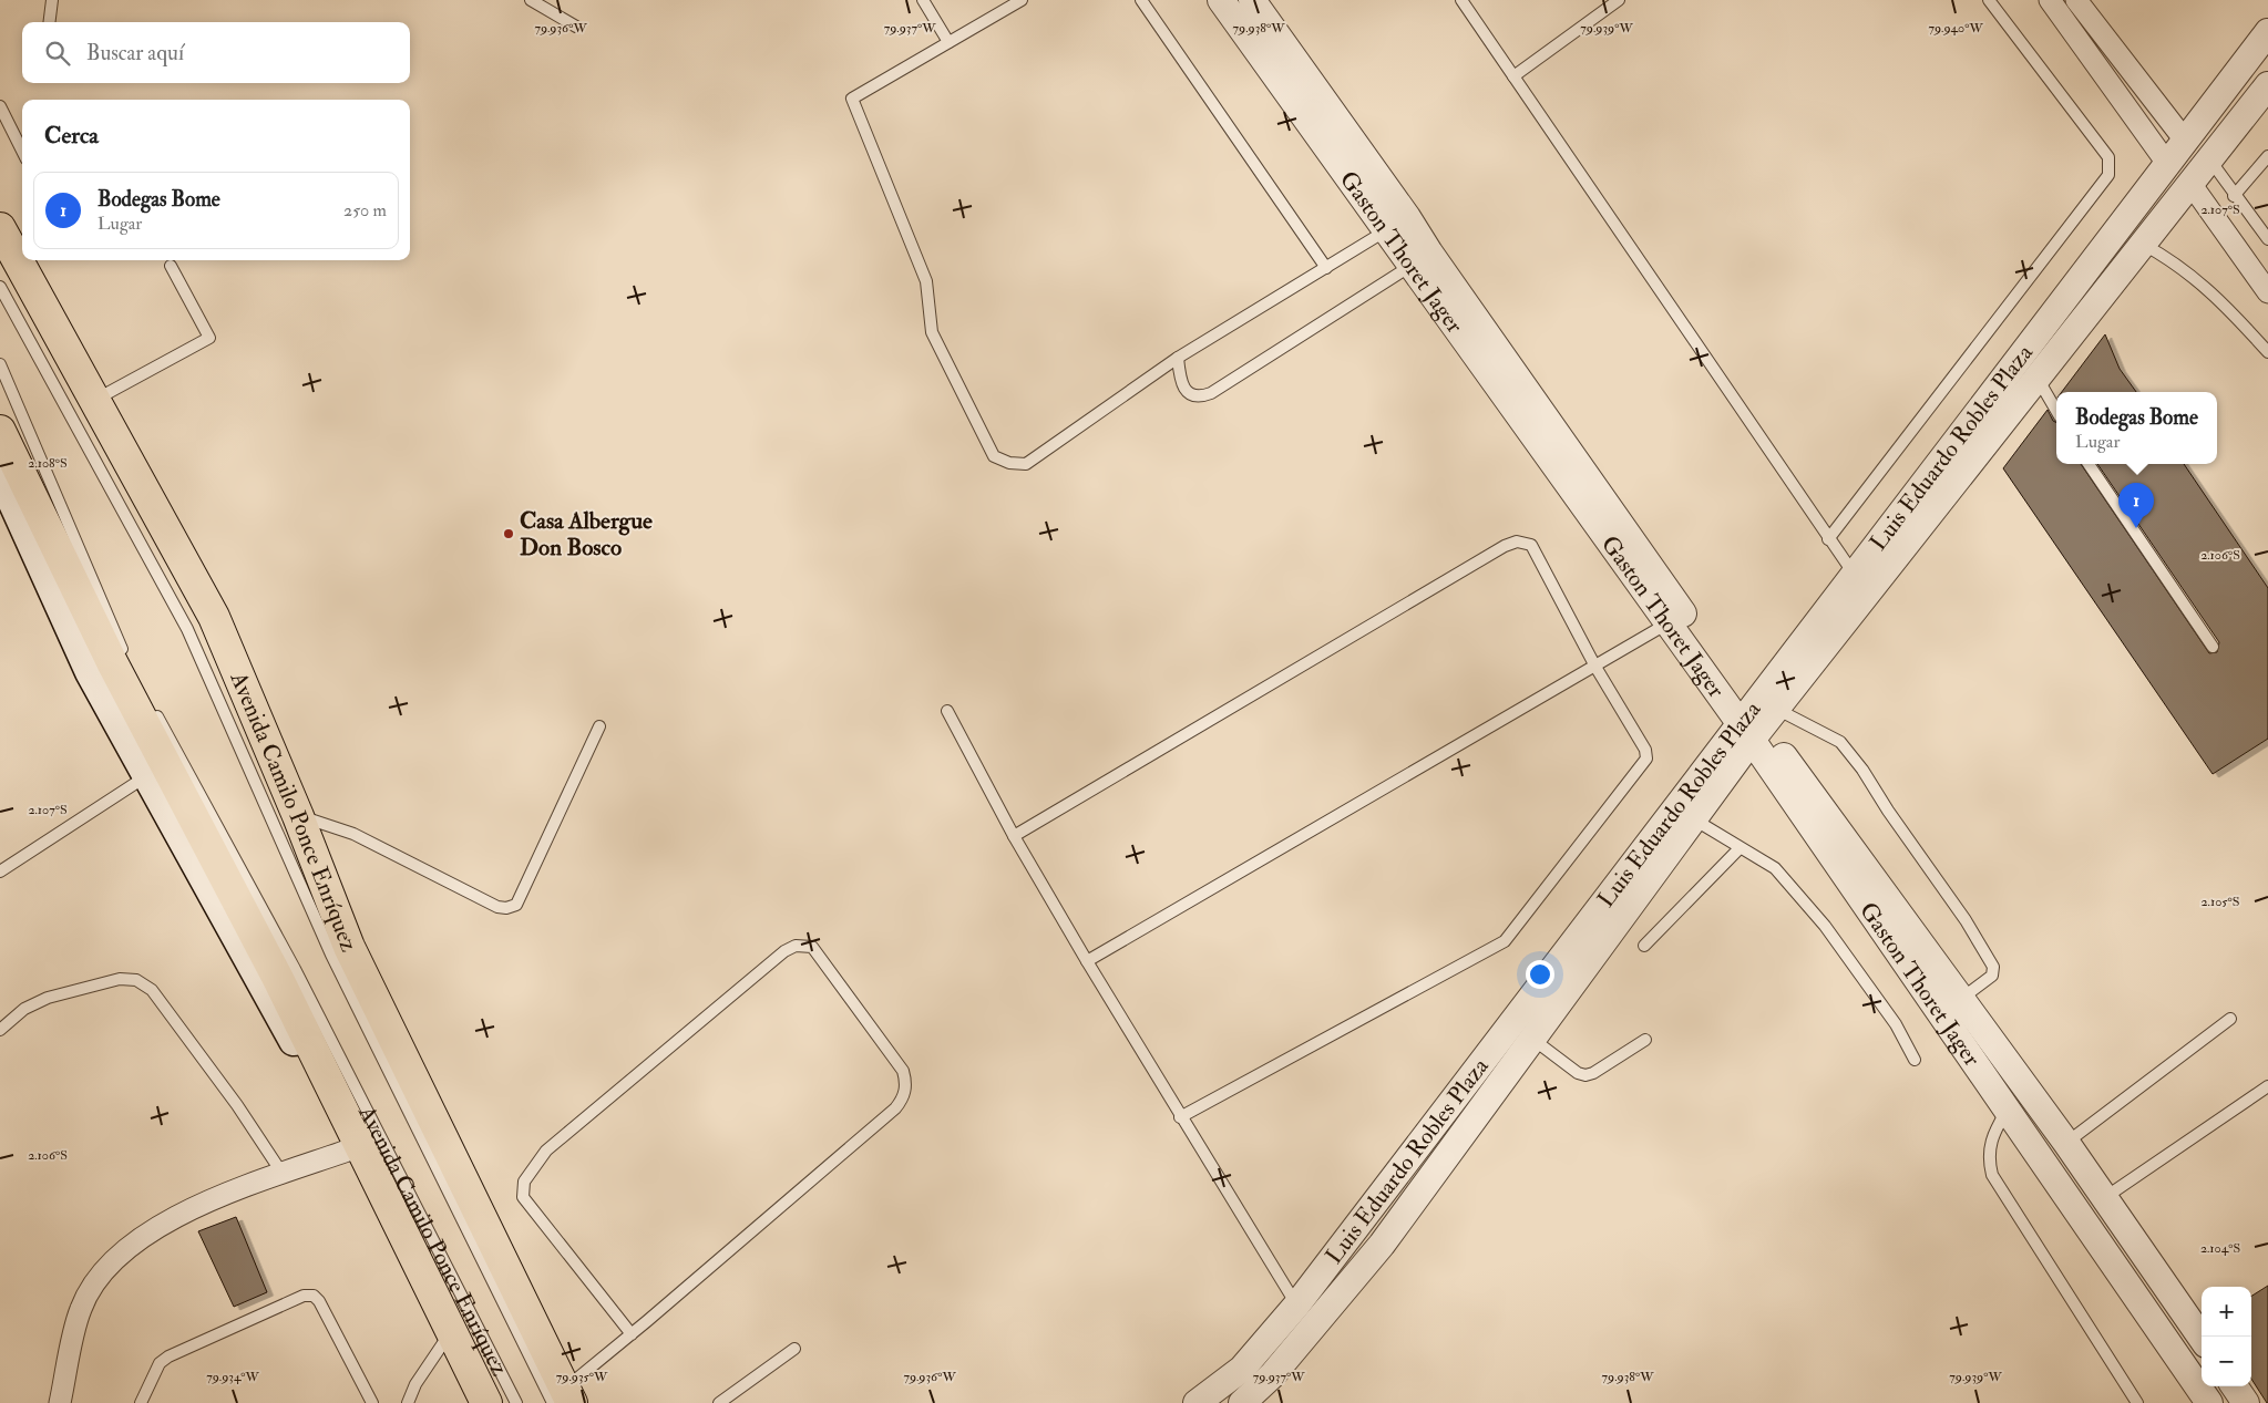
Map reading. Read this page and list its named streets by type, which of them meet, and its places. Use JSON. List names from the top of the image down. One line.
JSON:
{"streets":{"main road":["Avenida Camilo Ponce Enríquez"],"street":["Gaston Thoret Jager","Luis Eduardo Robles Plaza"]},"crossings":[["Gaston Thoret Jager","Luis Eduardo Robles Plaza"]],"places":["Casa Albergue Don Bosco"],"page":{"search":"Buscar aquí","heading":"Cerca","list":[{"mark":"1","name":"Bodegas Bome","note":"Lugar","value":"250 m"}],"popup":["Bodegas Bome","Lugar"],"pins":"1","map_buttons":["+","−"]},"coordinates":["79.936°W","79.937°W","79.938°W","79.939°W","79.940°W","2.107°S","2.108°S","2.106°S","2.105°S","2.104°S","79.934°W","79.935°W"]}
